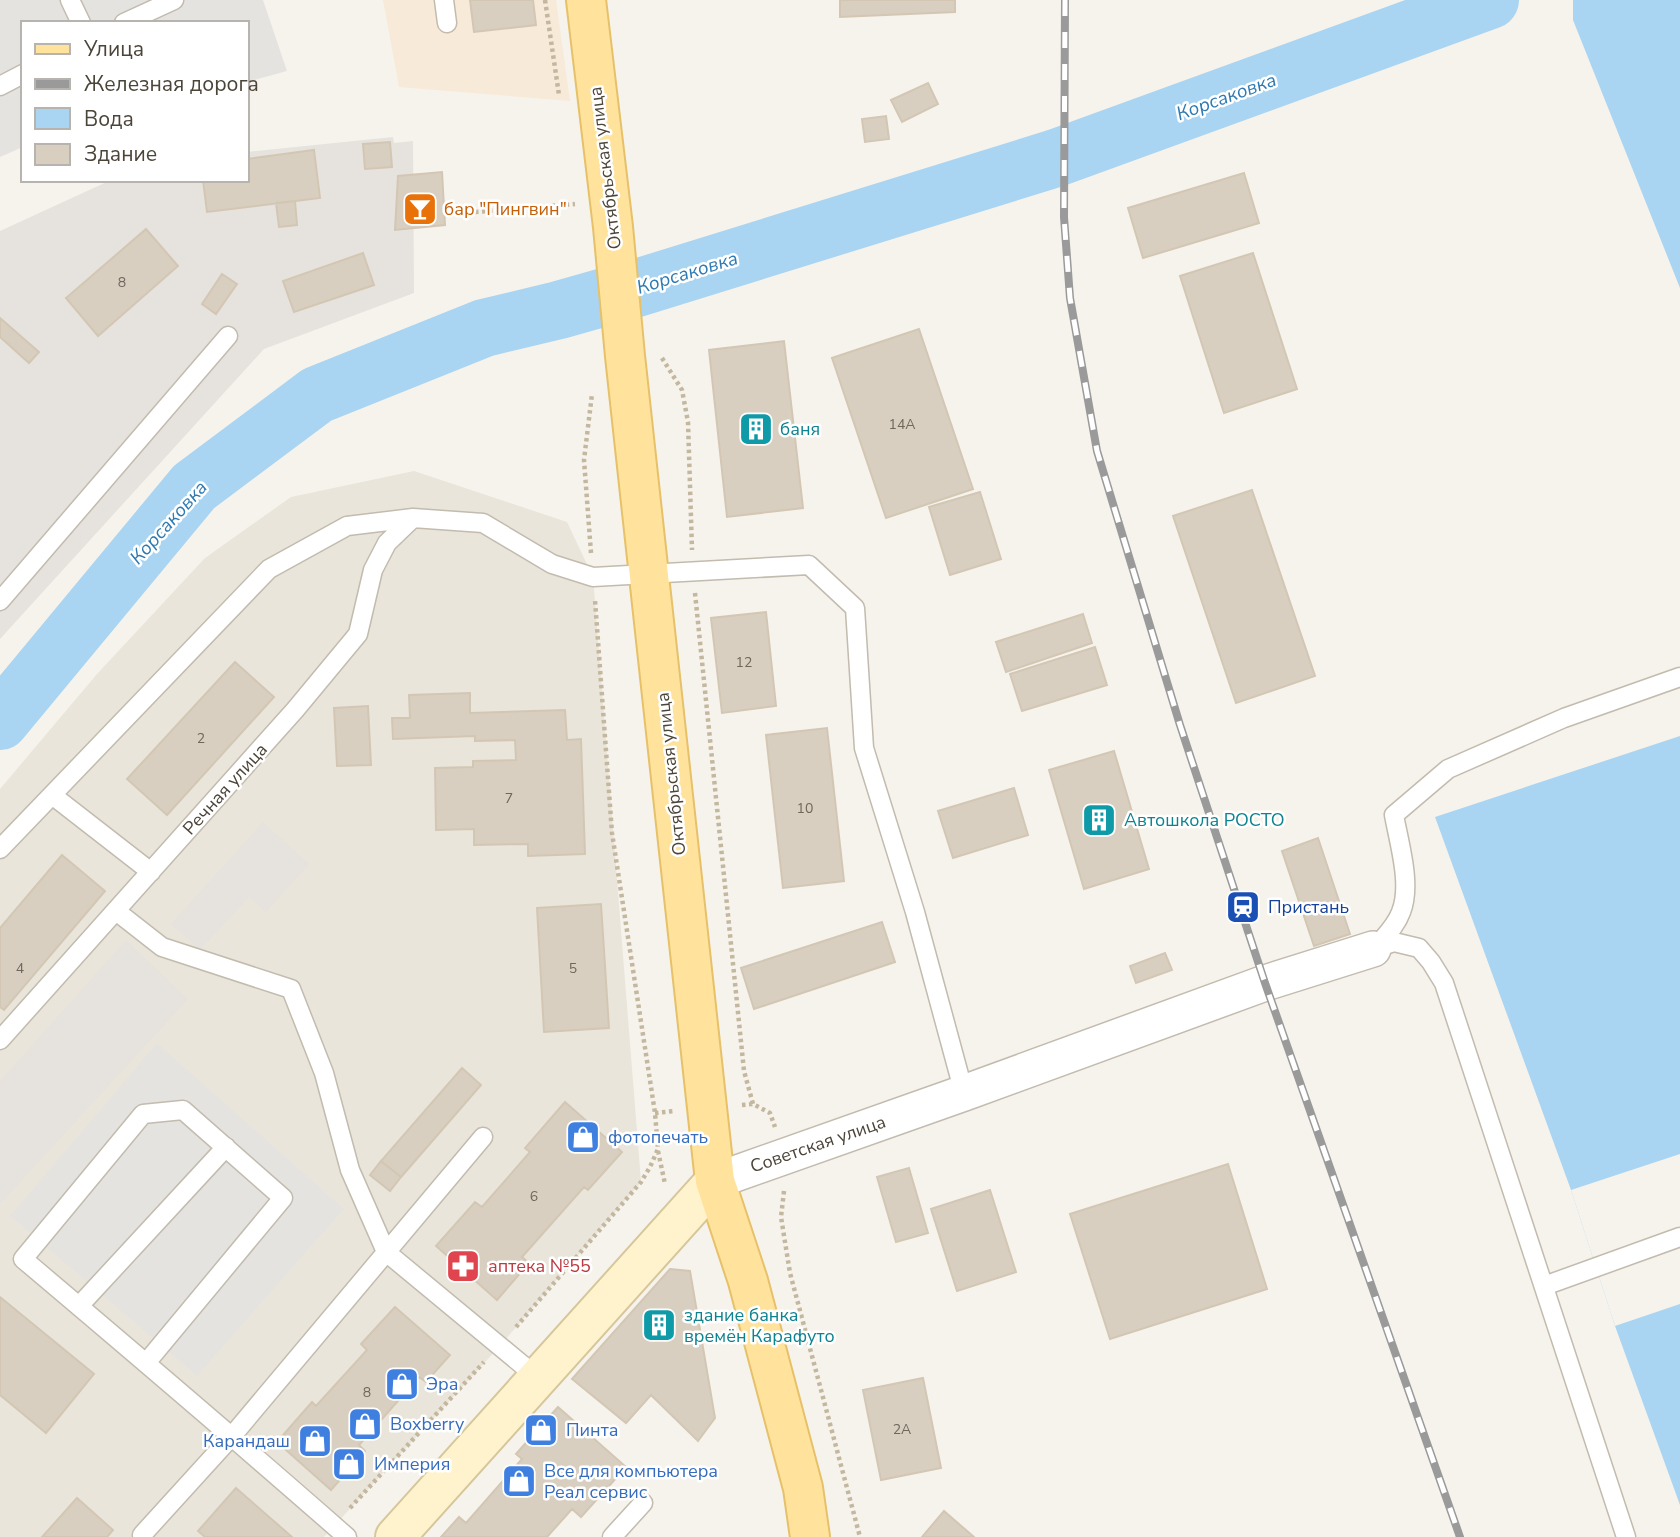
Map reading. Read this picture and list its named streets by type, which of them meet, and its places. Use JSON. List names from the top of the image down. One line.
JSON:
{"streets":{"main road":["Октябрьская улица"],"street":["Советская улица"],"lane":["Речная улица"]},"crossings":[["Октябрьская улица","Советская улица"]],"water":["Корсаковка"],"places":{"bar":["бар \"Пингвин\""],"building":["баня","Автошкола РОСТО","здание банка времён Карафуто"],"station":["Пристань"],"shop":["фотопечать","Эра","Boxberry","Пинта","Карандаш","Империя","Все для компьютера Реал сервис"],"pharmacy":["аптека №55"]},"house_numbers":["8","14А","12","2","7","10","4","5","6","8","2А"],"legend":["Улица","Железная дорога","Вода","Здание"]}
